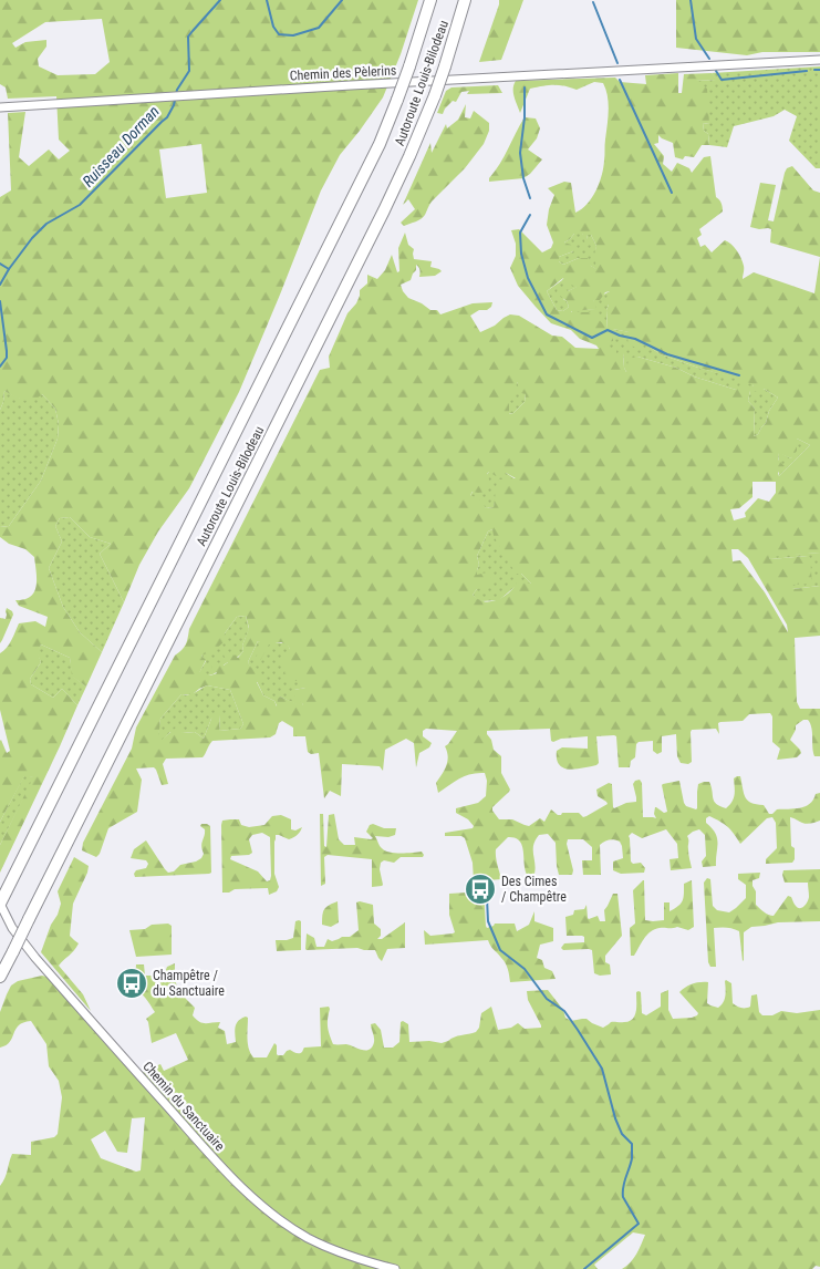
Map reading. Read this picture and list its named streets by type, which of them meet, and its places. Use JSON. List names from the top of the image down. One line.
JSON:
{"streets":{"highway":["Autoroute Louis-Bilodeau"],"street":["Chemin des Pèlerins","Chemin du Sanctuaire"]},"crossings":[["Autoroute Louis-Bilodeau","Chemin du Sanctuaire"]],"water":["Ruisseau Dorman"],"places":{"bus stop":["Des Cimes / Champêtre","Champêtre / du Sanctuaire"]}}
